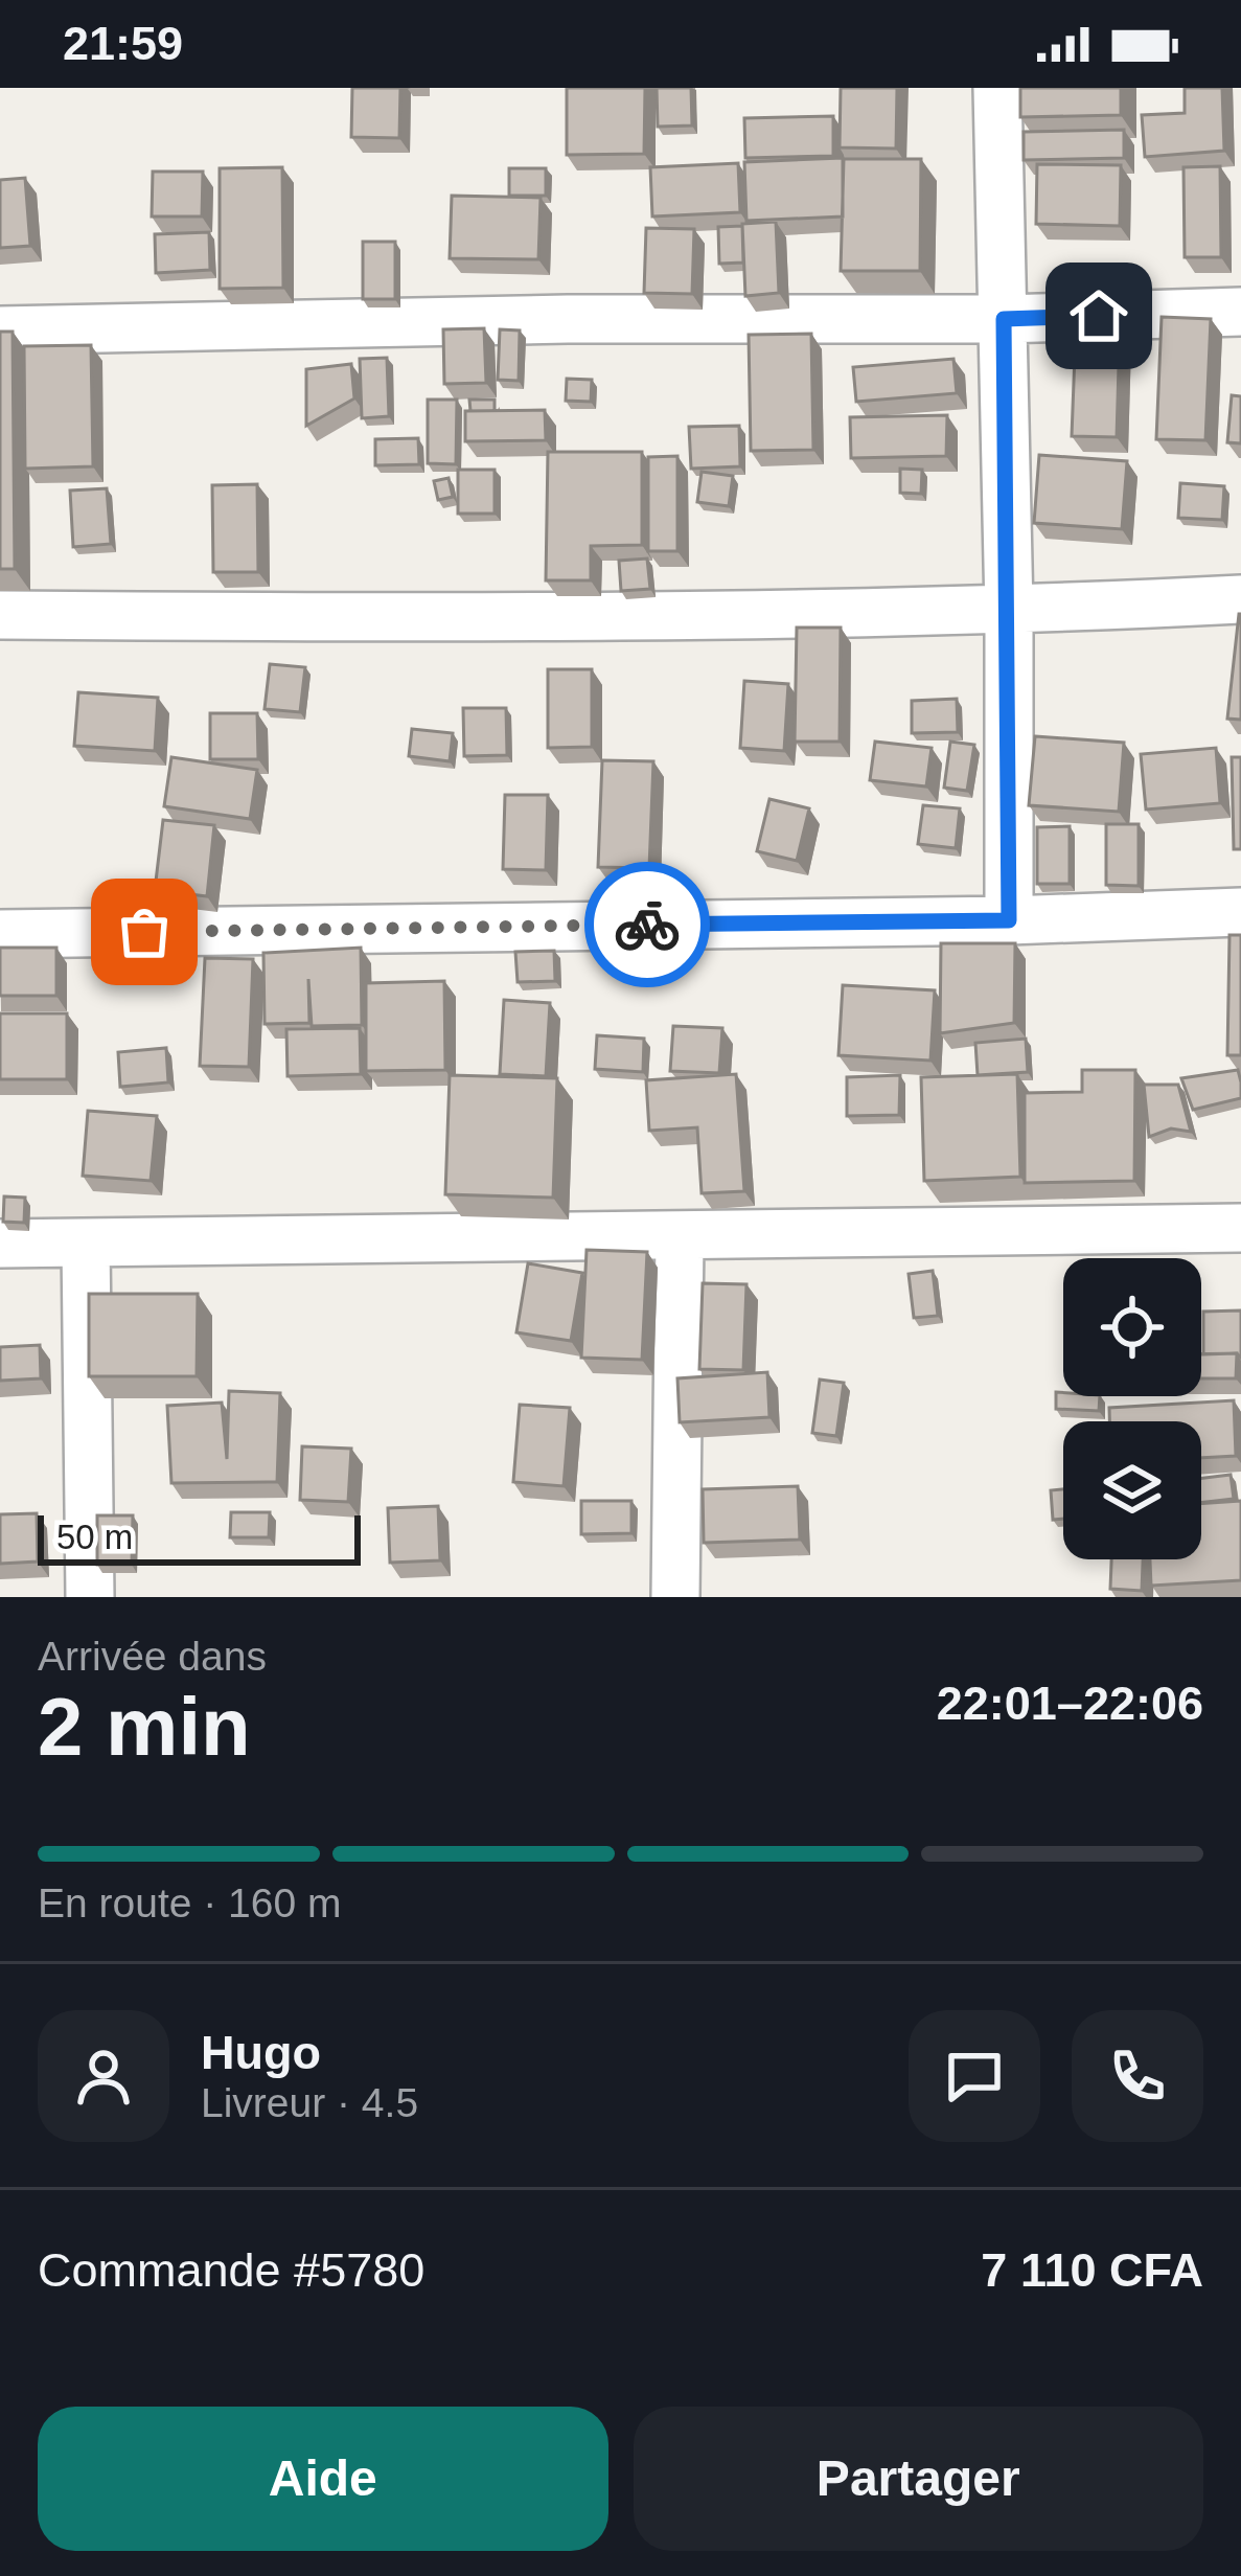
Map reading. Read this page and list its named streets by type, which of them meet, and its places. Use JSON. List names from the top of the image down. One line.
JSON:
{"scale_bar":"50 m","page":{"status":"21:59","scale":"50 m","heading":["2 min","Arrivée dans","22:01–22:06"],"panel":["Hugo","Livreur · 4.5","Commande #5780","7 110 CFA"],"bar":"En route · 160 m","buttons":["Aide","Partager"]}}
